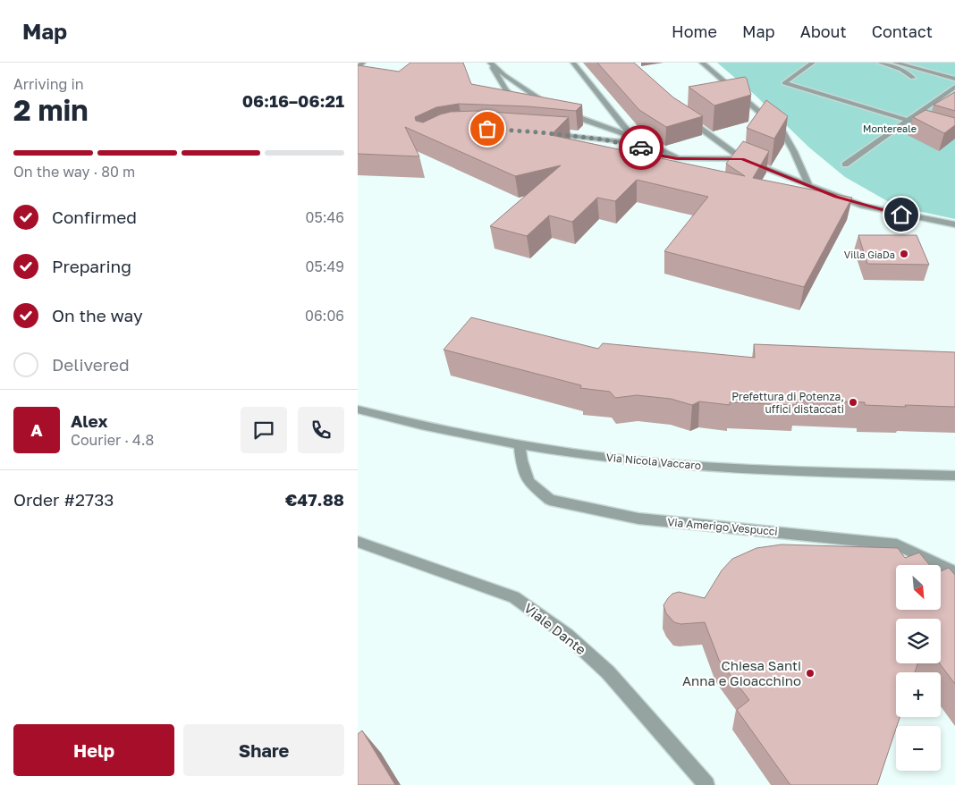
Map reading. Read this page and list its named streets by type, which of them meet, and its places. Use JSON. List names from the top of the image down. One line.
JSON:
{"streets":{"street":["Via Nicola Vaccaro","Via Amerigo Vespucci","Viale Dante"]},"crossings":[["Via Nicola Vaccaro","Via Amerigo Vespucci"]],"parks":["Montereale"],"places":["Villa GiaDa","Prefettura di Potenza, uffici distaccati","Chiesa Santi Anna e Gioacchino"],"north":"bottom right","page":{"header":"Map","nav":["Home","Map","About","Contact"],"heading":["2 min","Arriving in","06:16–06:21"],"panel":["Alex","Courier · 4.8","Order #2733","€47.88"],"bar":"On the way · 80 m","list":[["Confirmed","05:46"],["Preparing","05:49"],["On the way","06:06"],"Delivered"],"round":"A","map_buttons":["+","−"],"buttons":["Help","Share"]}}
